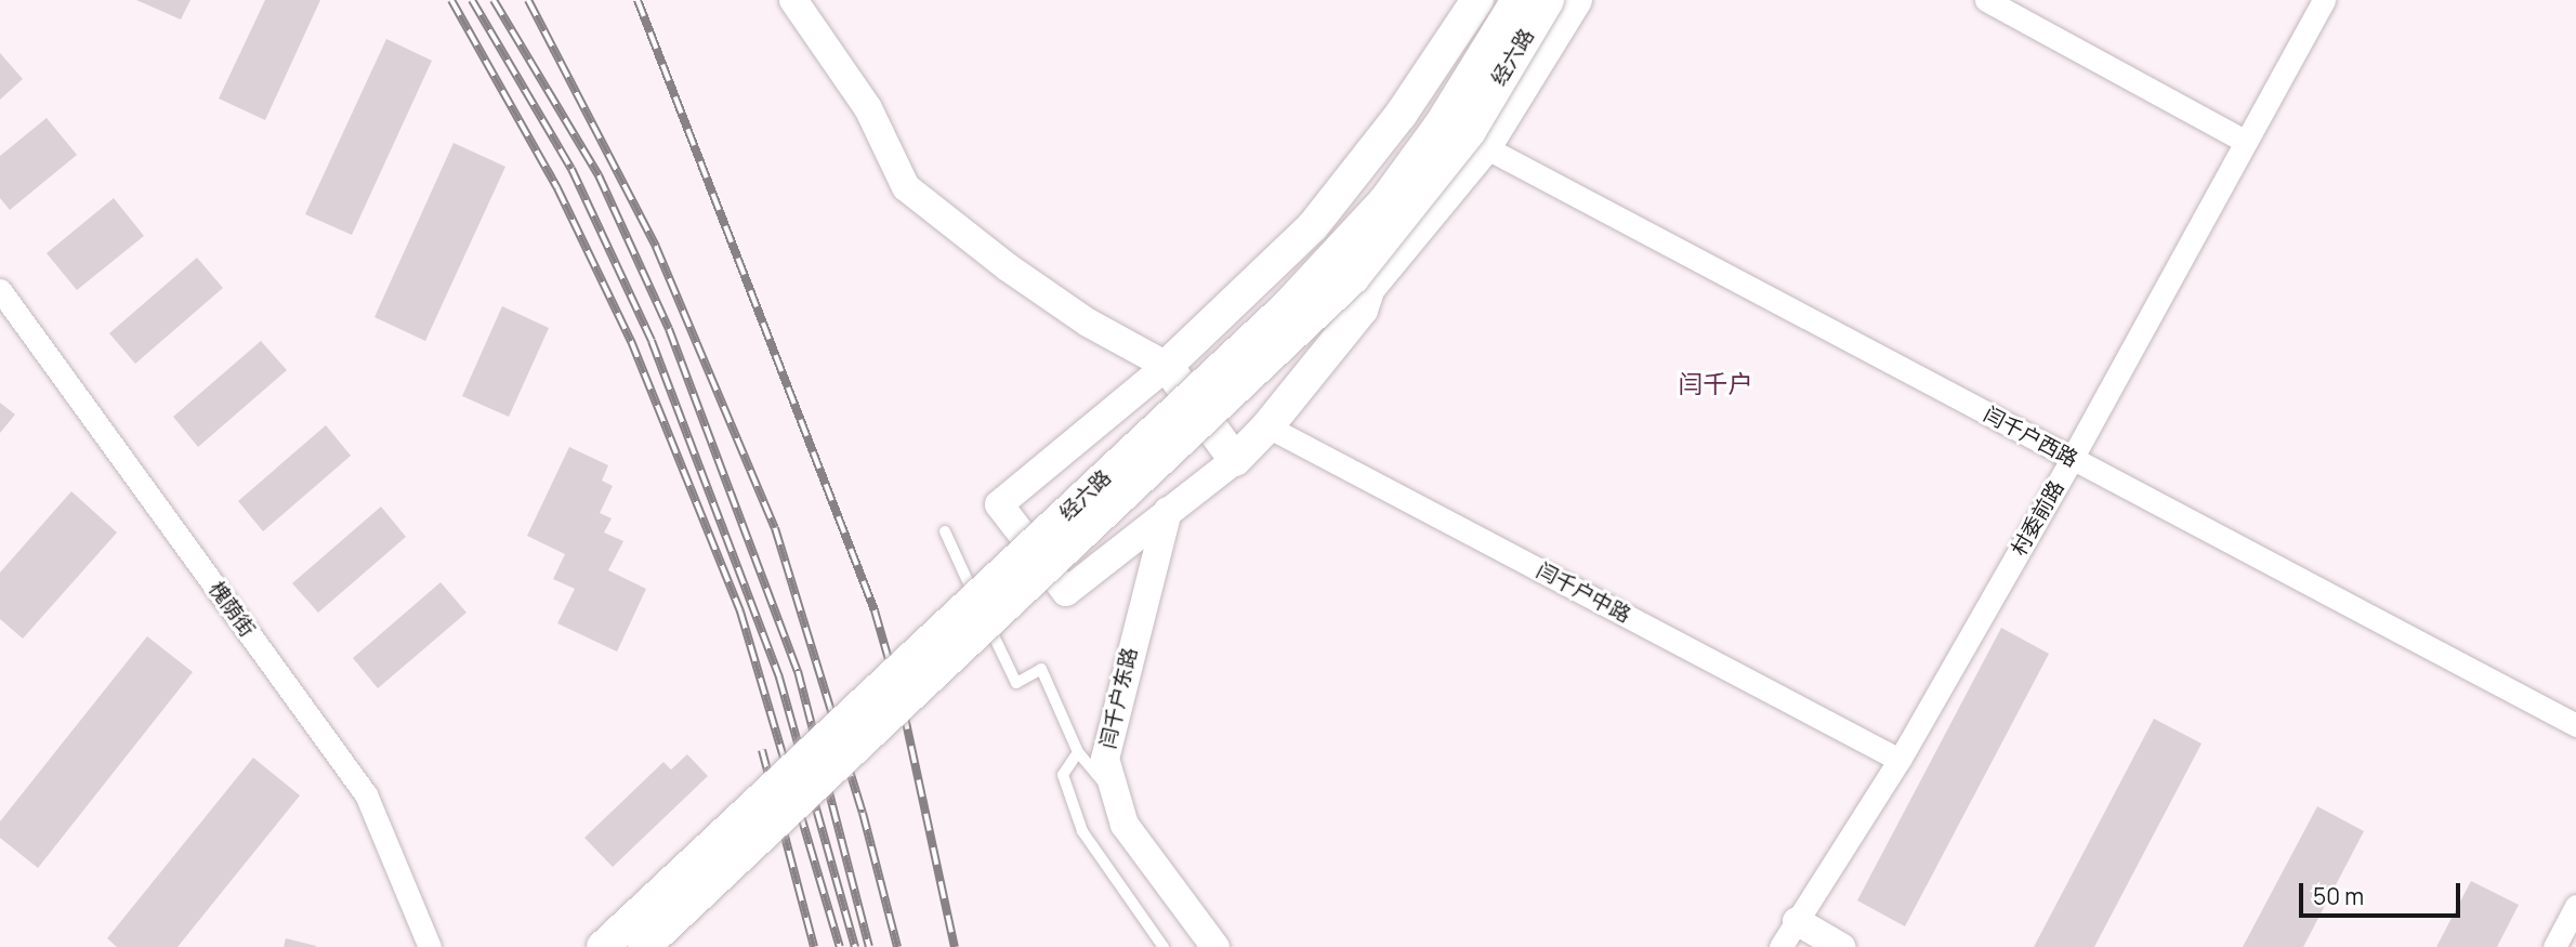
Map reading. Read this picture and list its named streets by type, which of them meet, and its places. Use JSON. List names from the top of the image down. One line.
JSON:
{"streets":{"main road":["经六路"],"street":["闫千户西路","村委前路","闫千户中路","槐荫街","闫千户东路"]},"crossings":[["闫千户西路","村委前路"],["村委前路","闫千户中路"]],"districts":["闫千户"],"scale_bar":"50 m"}
